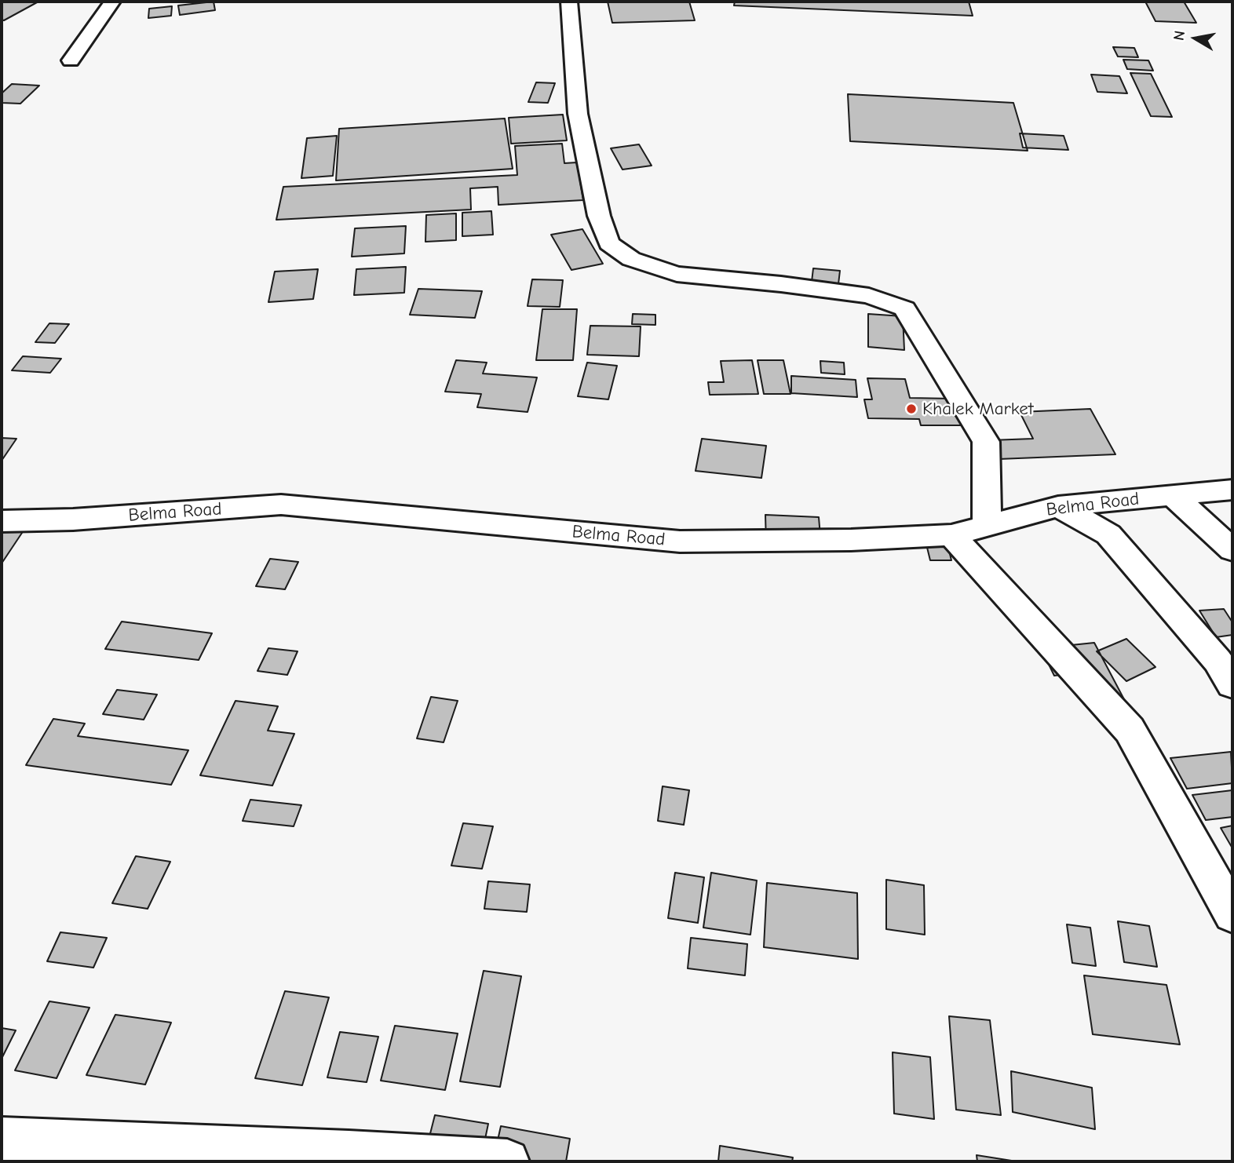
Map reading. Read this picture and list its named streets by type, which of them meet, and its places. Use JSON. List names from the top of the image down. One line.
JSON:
{"streets":{"street":["Belma Road"]},"places":["Khalek Market"],"north":"left"}
